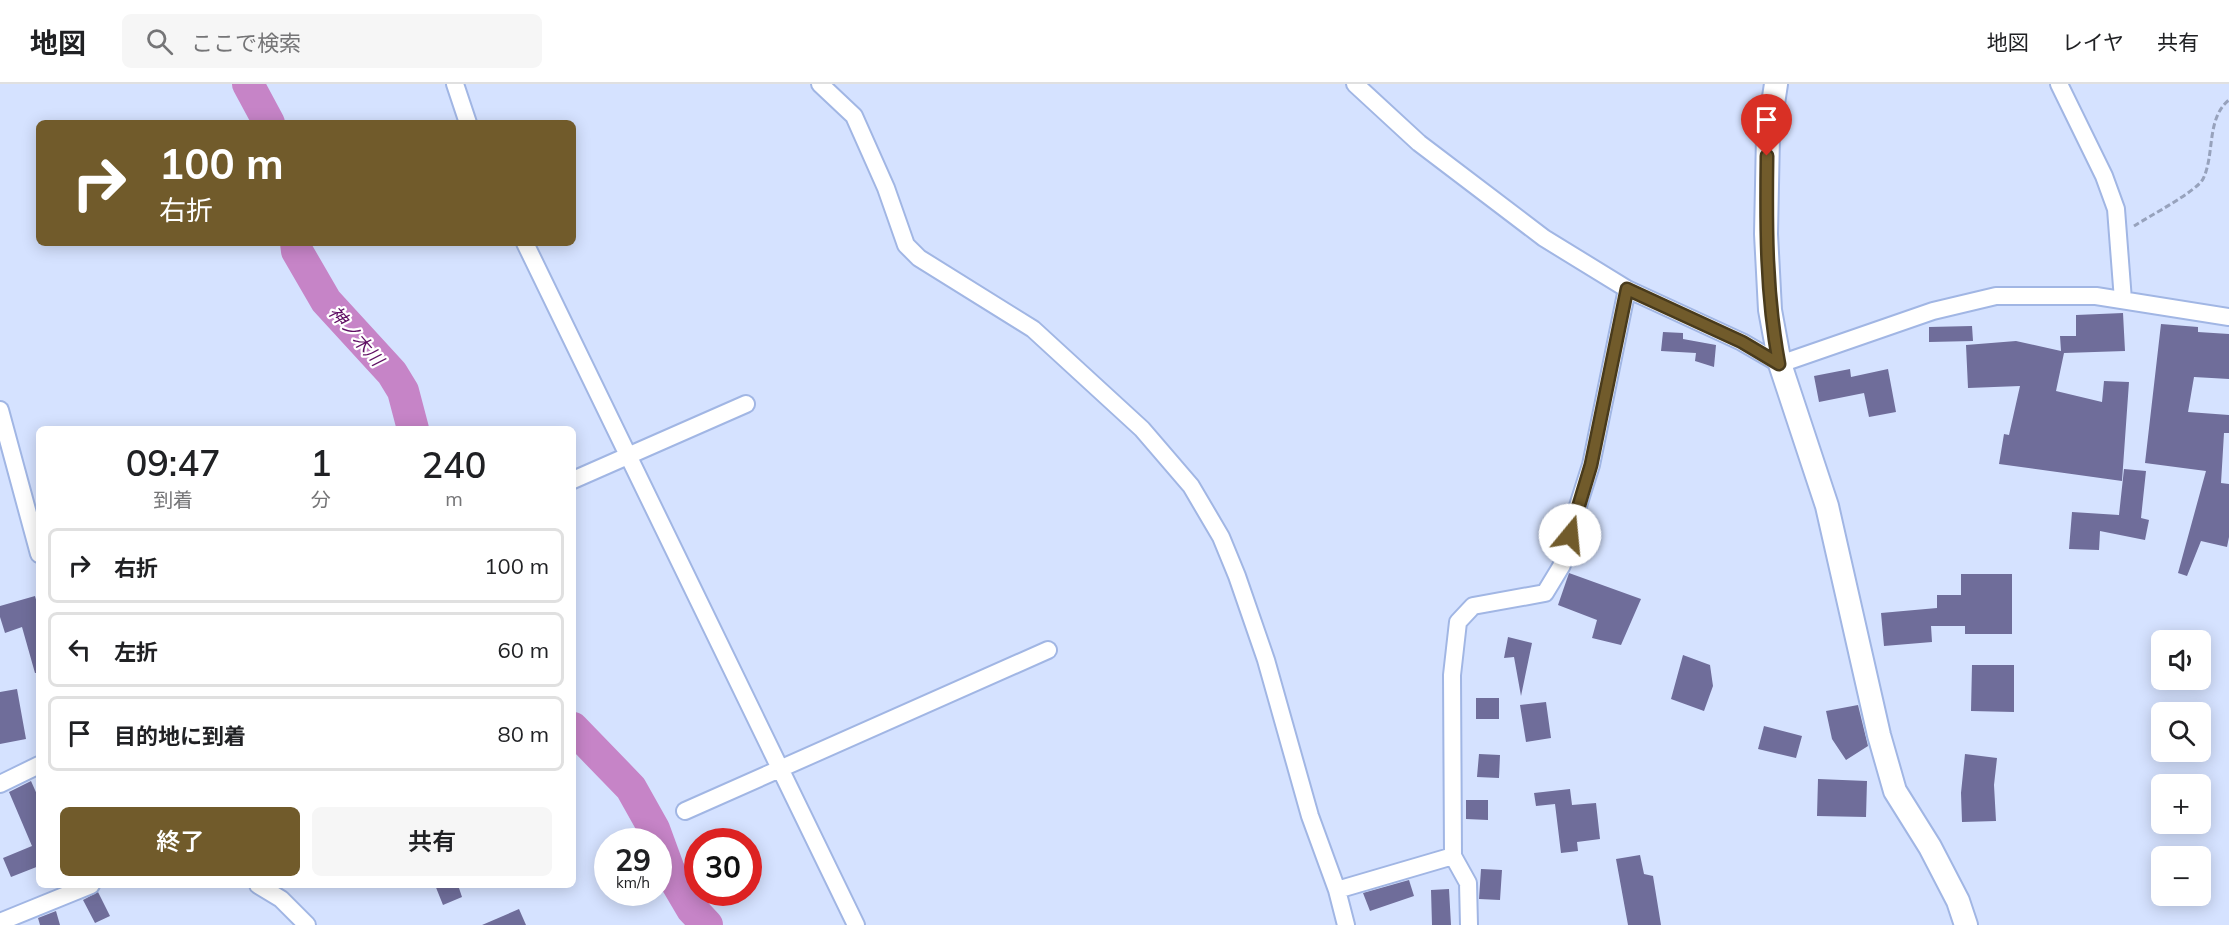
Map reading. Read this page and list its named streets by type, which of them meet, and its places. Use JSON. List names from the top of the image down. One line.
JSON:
{"water":["神ノ木川"],"page":{"header":"地図","search":"ここで検索","nav":["地図","レイヤ","共有"],"turn":["100 m","右折"],"eta":["09:47","到着","1","分","240","m"],"list":[{"name":"右折","value":"100 m"},{"name":"左折","value":"60 m"},{"name":"目的地に到着","value":"80 m"}],"map_buttons":["+","−"],"buttons":["終了","共有"],"speed":"29 km/h","limit":"30"}}
